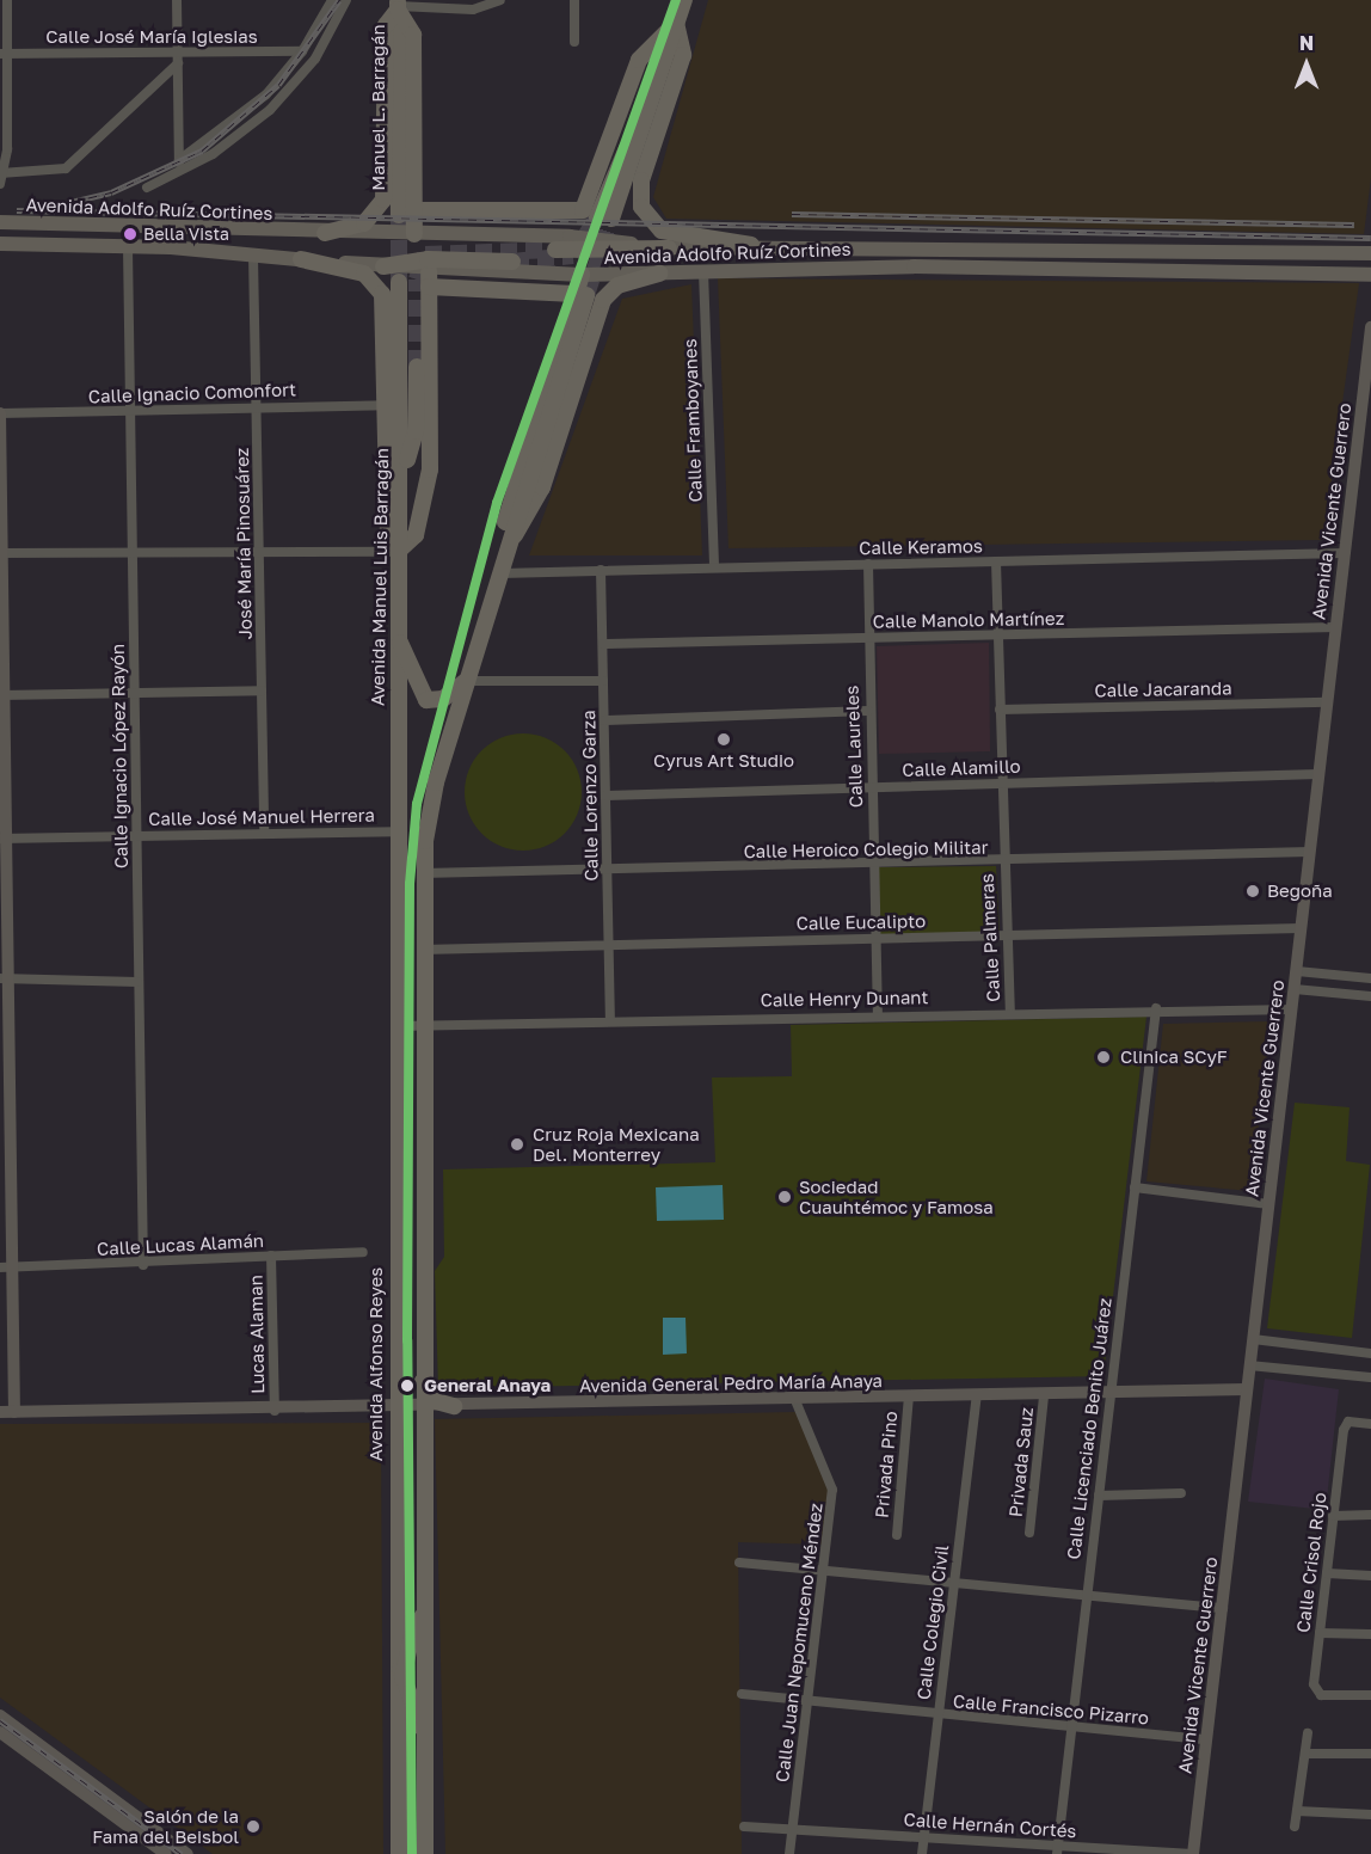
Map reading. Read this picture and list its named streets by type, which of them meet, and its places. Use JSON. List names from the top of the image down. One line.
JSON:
{"streets":{"highway":["Manuel L. Barragán","Avenida Manuel Luis Barragán","Avenida Alfonso Reyes"],"main road":["Avenida Adolfo Ruíz Cortines"],"street":["Calle José María Iglesias","Calle Ignacio Comonfort","Calle Framboyanes","Avenida Vicente Guerrero","José María Pinosuárez","Calle Keramos","Calle Manolo Martínez","Calle Jacaranda","Calle Laureles","Calle Ignacio López Rayón","Calle Alamillo","Calle Lorenzo Garza","Calle José Manuel Herrera","Calle Heroico Colegio Militar","Calle Eucalipto","Calle Palmeras","Calle Henry Dunant","Calle Lucas Alamán","Lucas Alaman","Avenida General Pedro María Anaya","Calle Licenciado Benito Juárez","Privada Sauz","Privada Pino","Calle Crisol Rojo","Calle Colegio Civil","Calle Juan Nepomuceno Méndez","Calle Francisco Pizarro","Calle Hernán Cortés"]},"crossings":[["Avenida Adolfo Ruíz Cortines","Calle Framboyanes"],["Avenida Adolfo Ruíz Cortines","José María Pinosuárez"],["Avenida Adolfo Ruíz Cortines","Calle Ignacio López Rayón"],["Calle Ignacio Comonfort","José María Pinosuárez"],["Calle Ignacio Comonfort","Calle Ignacio López Rayón"],["Calle Framboyanes","Calle Keramos"],["Avenida Vicente Guerrero","Calle Keramos"],["Avenida Vicente Guerrero","Calle Manolo Martínez"],["Avenida Vicente Guerrero","Calle Jacaranda"],["Avenida Vicente Guerrero","Calle Alamillo"],["Avenida Vicente Guerrero","Calle Heroico Colegio Militar"],["Avenida Vicente Guerrero","Calle Eucalipto"],["Avenida Vicente Guerrero","Calle Henry Dunant"],["Avenida Vicente Guerrero","Avenida General Pedro María Anaya"],["Avenida Vicente Guerrero","Calle Francisco Pizarro"],["José María Pinosuárez","Calle José Manuel Herrera"],["Calle Keramos","Calle Laureles"],["Calle Keramos","Calle Lorenzo Garza"],["Calle Keramos","Calle Palmeras"],["Avenida Manuel Luis Barragán","Calle José Manuel Herrera"],["Avenida Manuel Luis Barragán","Avenida Alfonso Reyes"],["Calle Manolo Martínez","Calle Laureles"],["Calle Manolo Martínez","Calle Lorenzo Garza"],["Calle Manolo Martínez","Calle Palmeras"],["Calle Jacaranda","Calle Palmeras"],["Calle Laureles","Calle Alamillo"],["Calle Laureles","Calle Heroico Colegio Militar"],["Calle Laureles","Calle Eucalipto"],["Calle Laureles","Calle Henry Dunant"],["Calle Ignacio López Rayón","Calle José Manuel Herrera"],["Calle Ignacio López Rayón","Calle Lucas Alamán"],["Calle Alamillo","Calle Lorenzo Garza"],["Calle Alamillo","Calle Palmeras"],["Calle Lorenzo Garza","Calle Heroico Colegio Militar"],["Calle Lorenzo Garza","Calle Eucalipto"],["Calle Lorenzo Garza","Calle Henry Dunant"],["Calle Heroico Colegio Militar","Calle Palmeras"],["Calle Eucalipto","Calle Palmeras"],["Calle Palmeras","Calle Henry Dunant"],["Calle Henry Dunant","Avenida Alfonso Reyes"],["Calle Henry Dunant","Calle Licenciado Benito Juárez"],["Calle Lucas Alamán","Lucas Alaman"],["Lucas Alaman","Avenida General Pedro María Anaya"],["Avenida Alfonso Reyes","Avenida General Pedro María Anaya"],["Avenida General Pedro María Anaya","Calle Licenciado Benito Juárez"],["Avenida General Pedro María Anaya","Privada Sauz"],["Avenida General Pedro María Anaya","Privada Pino"],["Avenida General Pedro María Anaya","Calle Colegio Civil"],["Avenida General Pedro María Anaya","Calle Juan Nepomuceno Méndez"],["Calle Licenciado Benito Juárez","Calle Francisco Pizarro"],["Calle Licenciado Benito Juárez","Calle Hernán Cortés"],["Calle Colegio Civil","Calle Francisco Pizarro"],["Calle Colegio Civil","Calle Hernán Cortés"],["Calle Juan Nepomuceno Méndez","Calle Francisco Pizarro"],["Calle Juan Nepomuceno Méndez","Calle Hernán Cortés"]],"places":["Bella Vista","Cyrus Art Studio","Begoña","Clinica SCyF","Cruz Roja Mexicana Del. Monterrey","Sociedad Cuauhtémoc y Famosa","General Anaya","Salón de la Fama del Beisbol"],"north":"top"}
